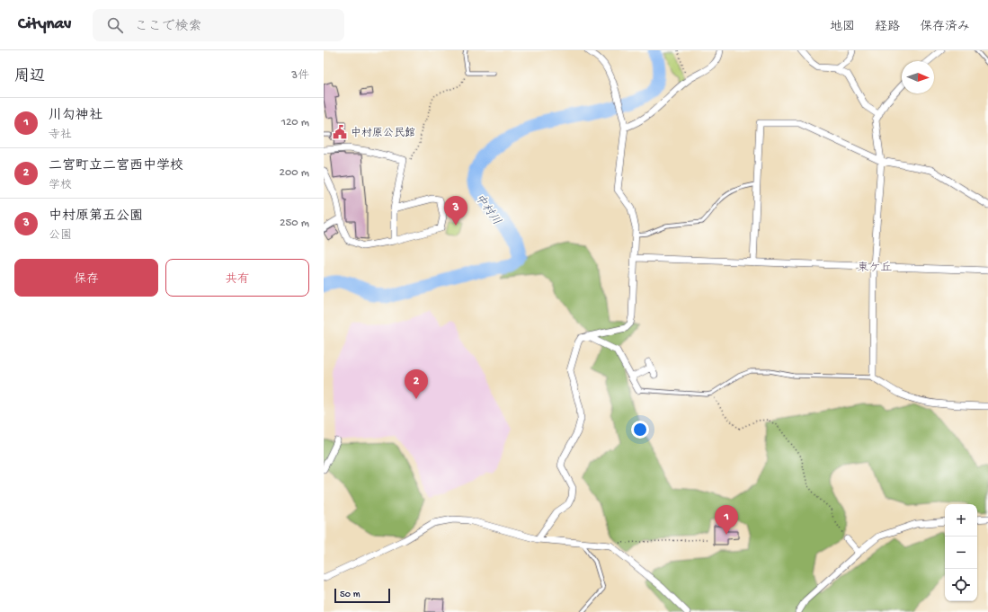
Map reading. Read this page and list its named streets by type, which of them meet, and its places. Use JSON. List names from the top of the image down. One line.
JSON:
{"districts":["東ケ丘"],"water":["中村川"],"places":{"public building":["中村原公民館"]},"scale_bar":"50 m","north":"right","page":{"header":"Citynav","search":"ここで検索","nav":["地図","経路","保存済み"],"heading":["周辺","3件"],"list":[{"mark":"1","name":"川勾神社","note":"寺社","value":"120 m"},{"mark":"2","name":"二宮町立二宮西中学校","note":"学校","value":"200 m"},{"mark":"3","name":"中村原第五公園","note":"公園","value":"250 m"}],"pins":["3","2","1"],"buttons":["保存","共有"],"map_buttons":["+","−"],"scale":"50 m"}}
